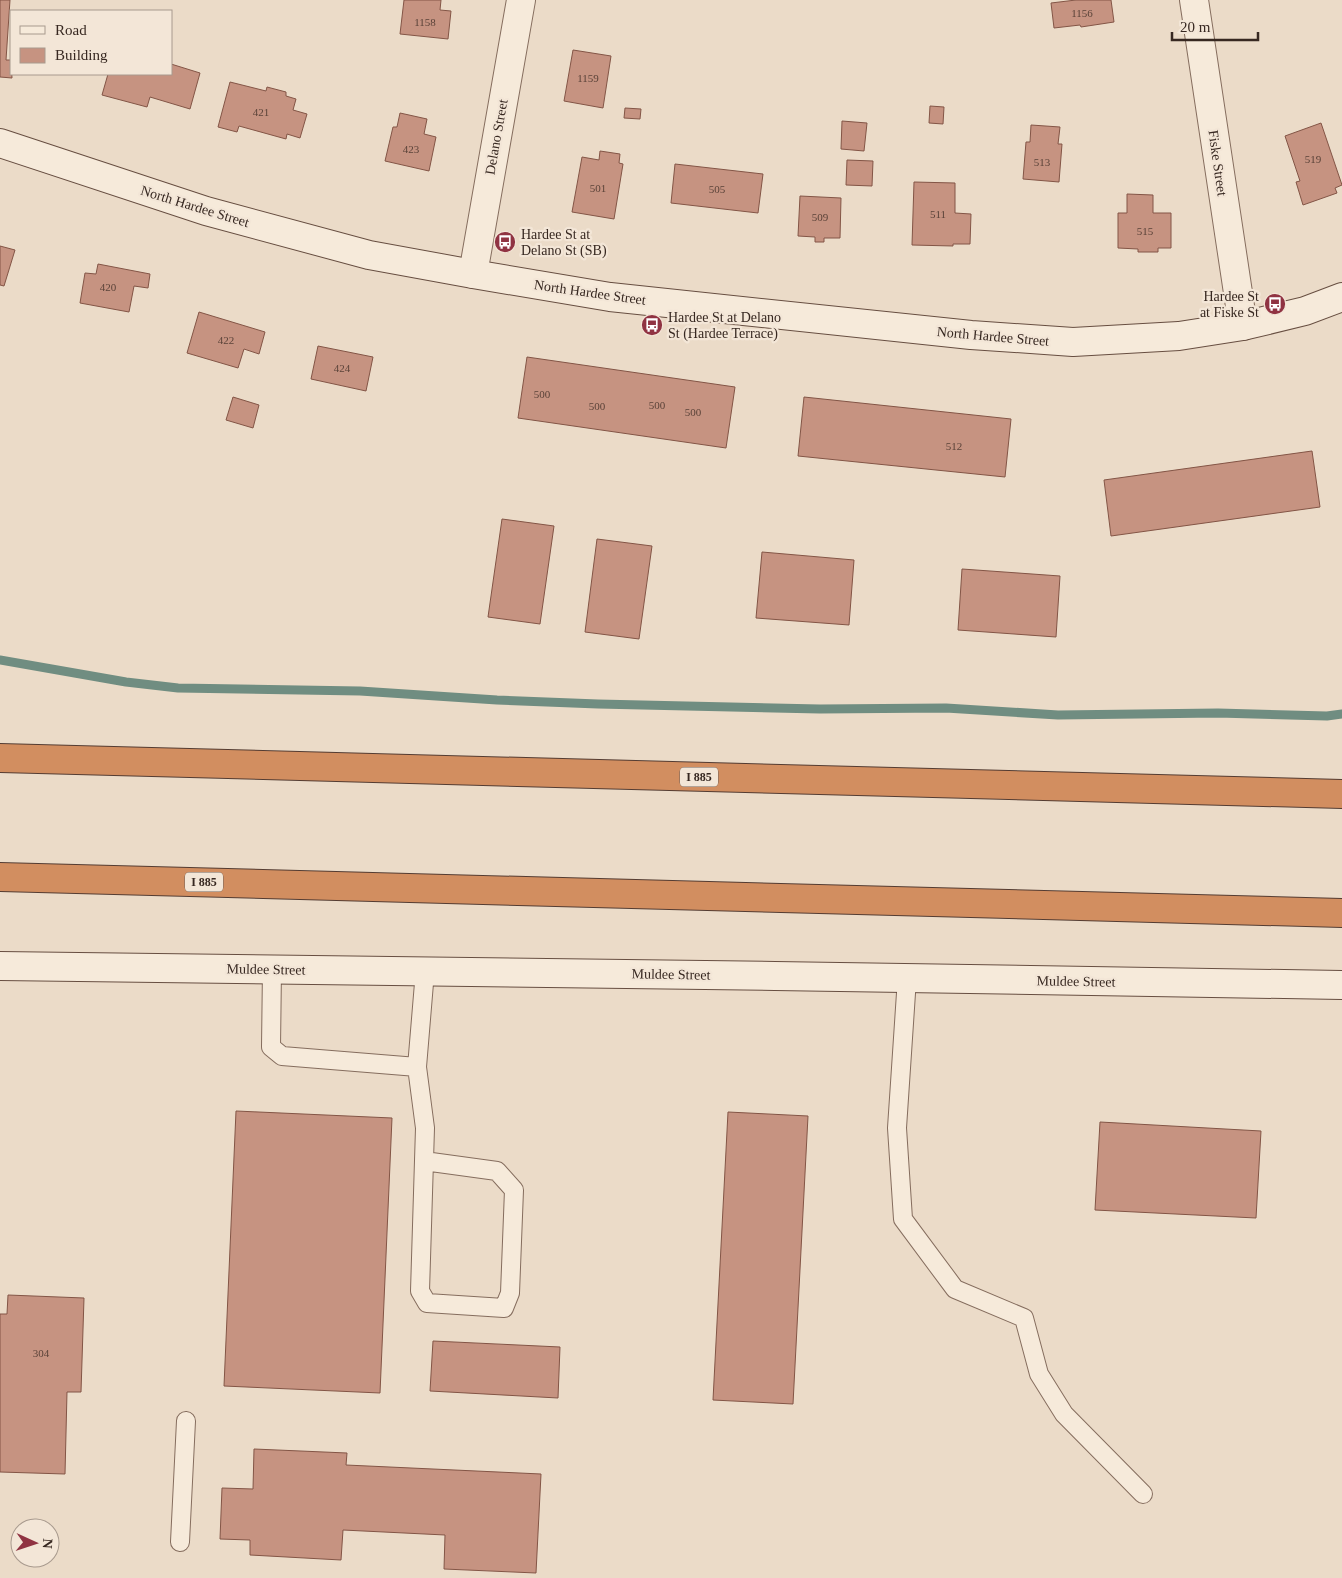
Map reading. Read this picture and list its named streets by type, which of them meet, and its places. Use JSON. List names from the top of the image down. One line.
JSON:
{"streets":{"highway":["I 885"],"street":["Delano Street","Fiske Street","North Hardee Street","Muldee Street"]},"crossings":[["Delano Street","North Hardee Street"],["Fiske Street","North Hardee Street"]],"places":{"bus stop":["Hardee St at Delano St (SB)","Hardee St at Fiske St","Hardee St at Delano St (Hardee Terrace)"]},"house_numbers":["1156","1158","1159","421","423","519","513","501","505","511","509","515","420","422","424","500","500","500","500","512","304"],"legend":["Road","Building"],"scale_bar":"20 m","north":"right"}
